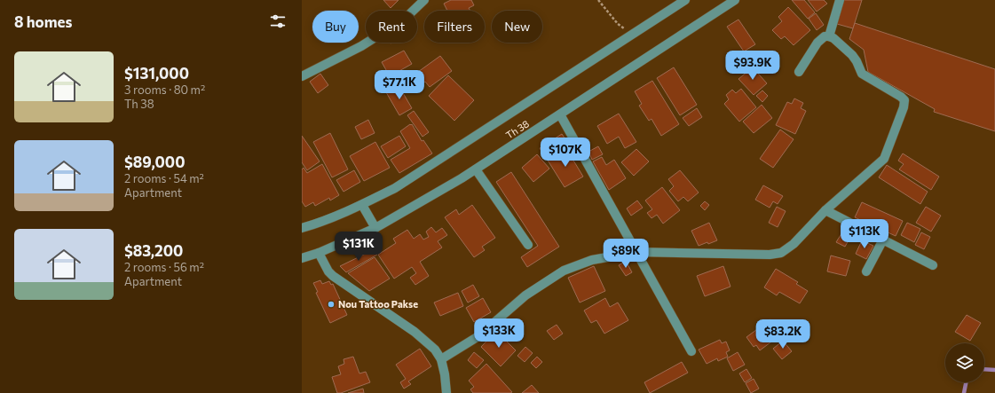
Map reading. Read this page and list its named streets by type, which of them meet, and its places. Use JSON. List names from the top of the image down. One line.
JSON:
{"streets":{"street":["Th 38"]},"places":["Nou Tattoo Pakse"],"page":{"heading":"8 homes","chip":["Buy","Rent","Filters","New"],"list":[{"name":"$131,000","note":"3 rooms · 80 m² · Th 38"},{"name":"$89,000","note":"2 rooms · 54 m² · Apartment"},{"name":"$83,200","note":"2 rooms · 56 m² · Apartment"}],"price":["$93.9K","$77.1K","$107K","$113K","$131K","$89K","$133K","$83.2K"]}}
